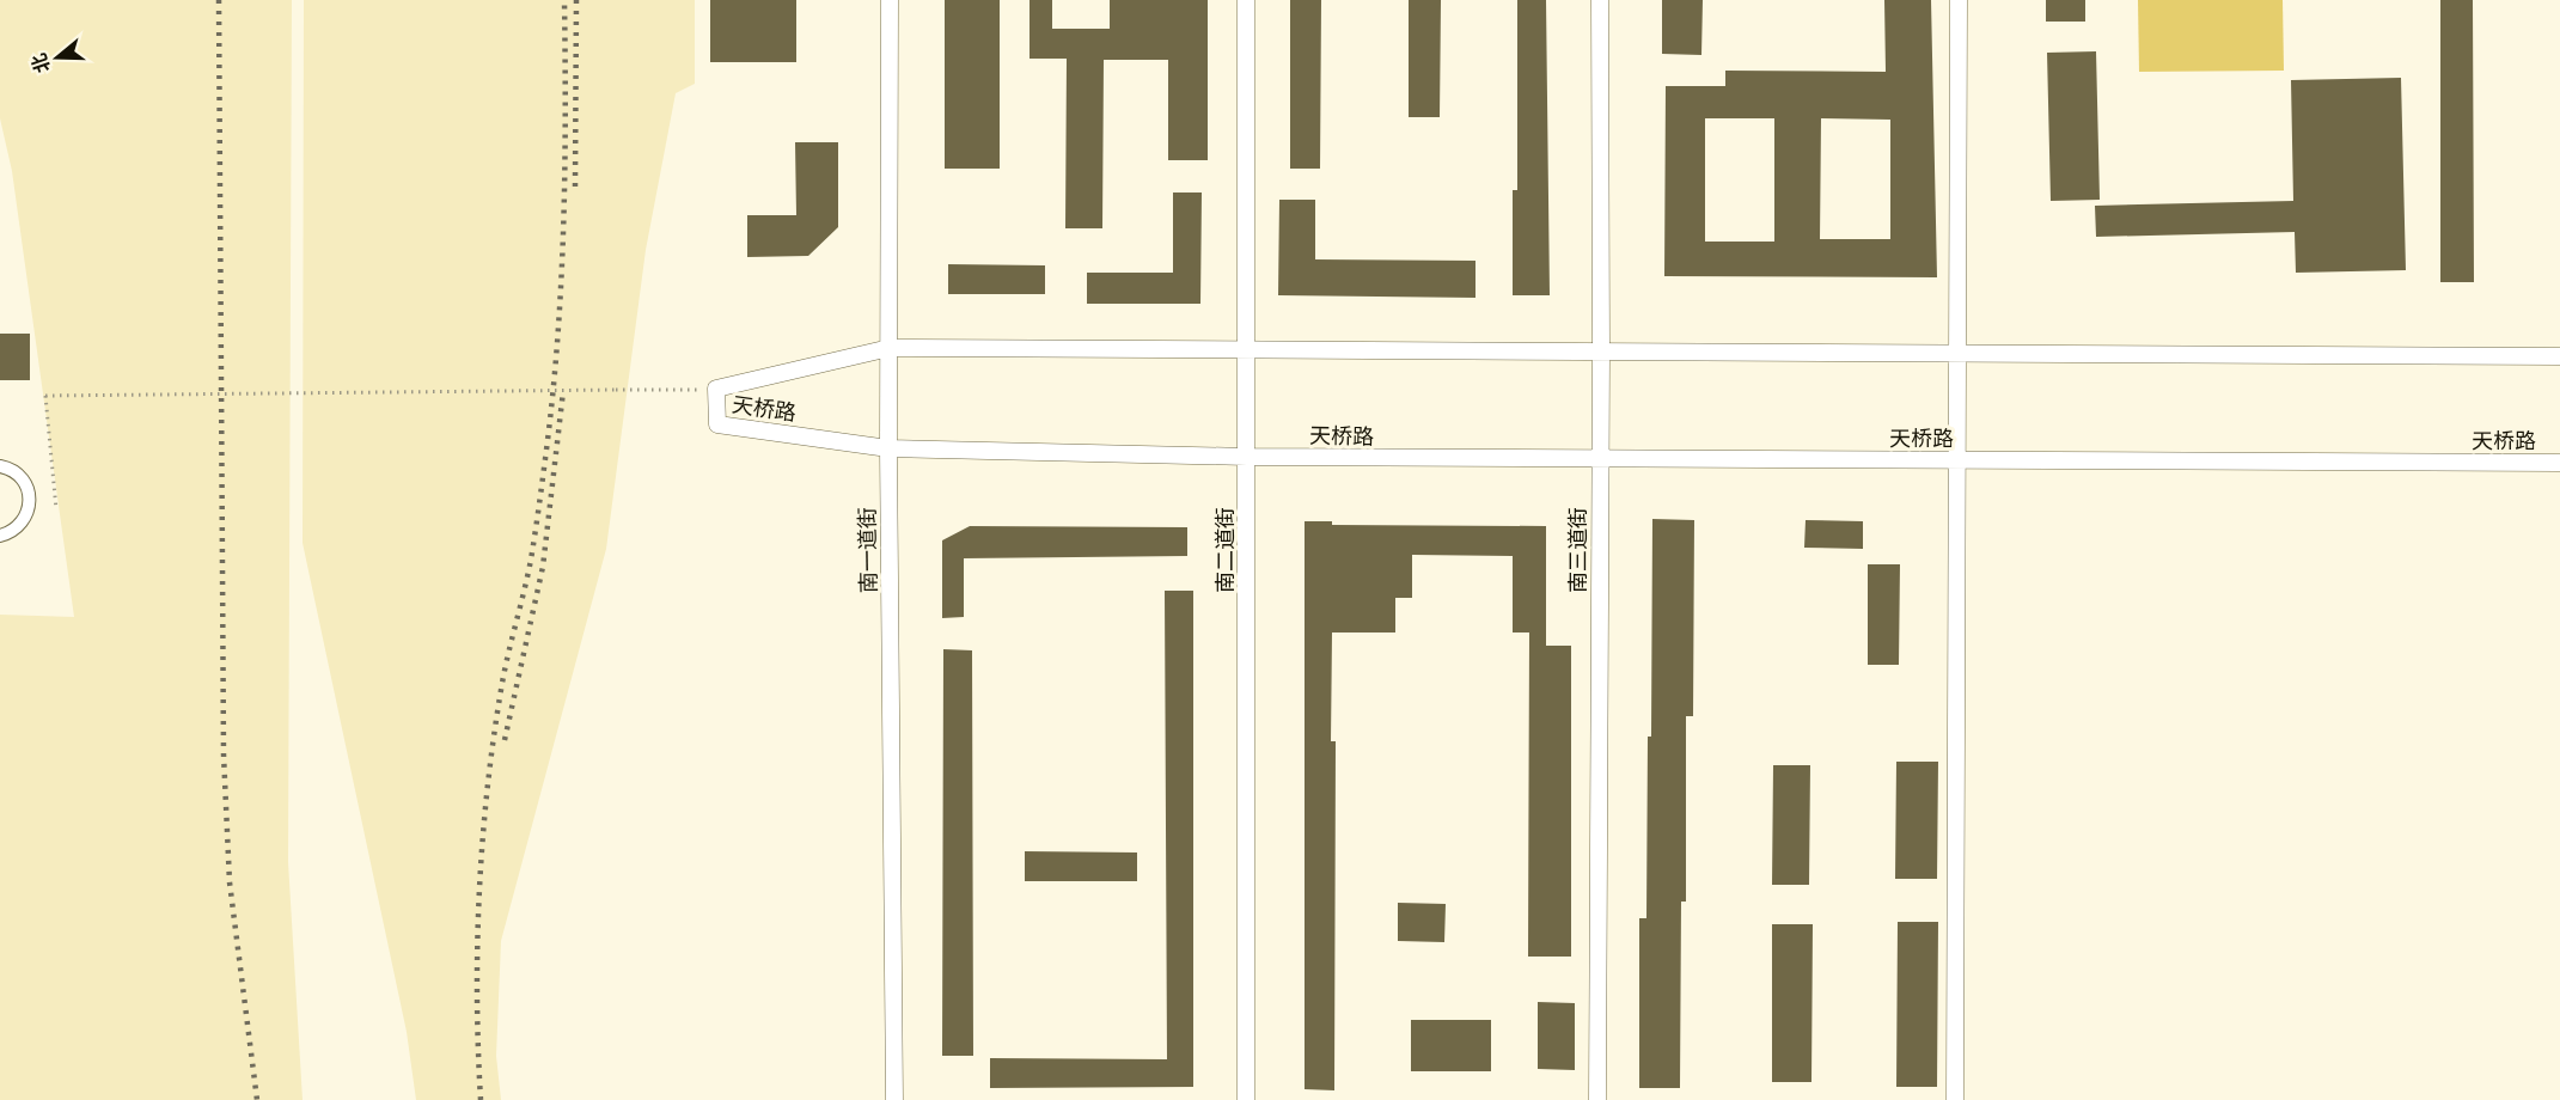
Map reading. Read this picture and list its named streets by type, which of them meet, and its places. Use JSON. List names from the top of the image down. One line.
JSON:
{"streets":{"street":["天桥路","南一道街","南二道街","南三道街"]},"crossings":[["天桥路","南一道街"],["天桥路","南二道街"],["天桥路","南三道街"]],"north":"left"}
